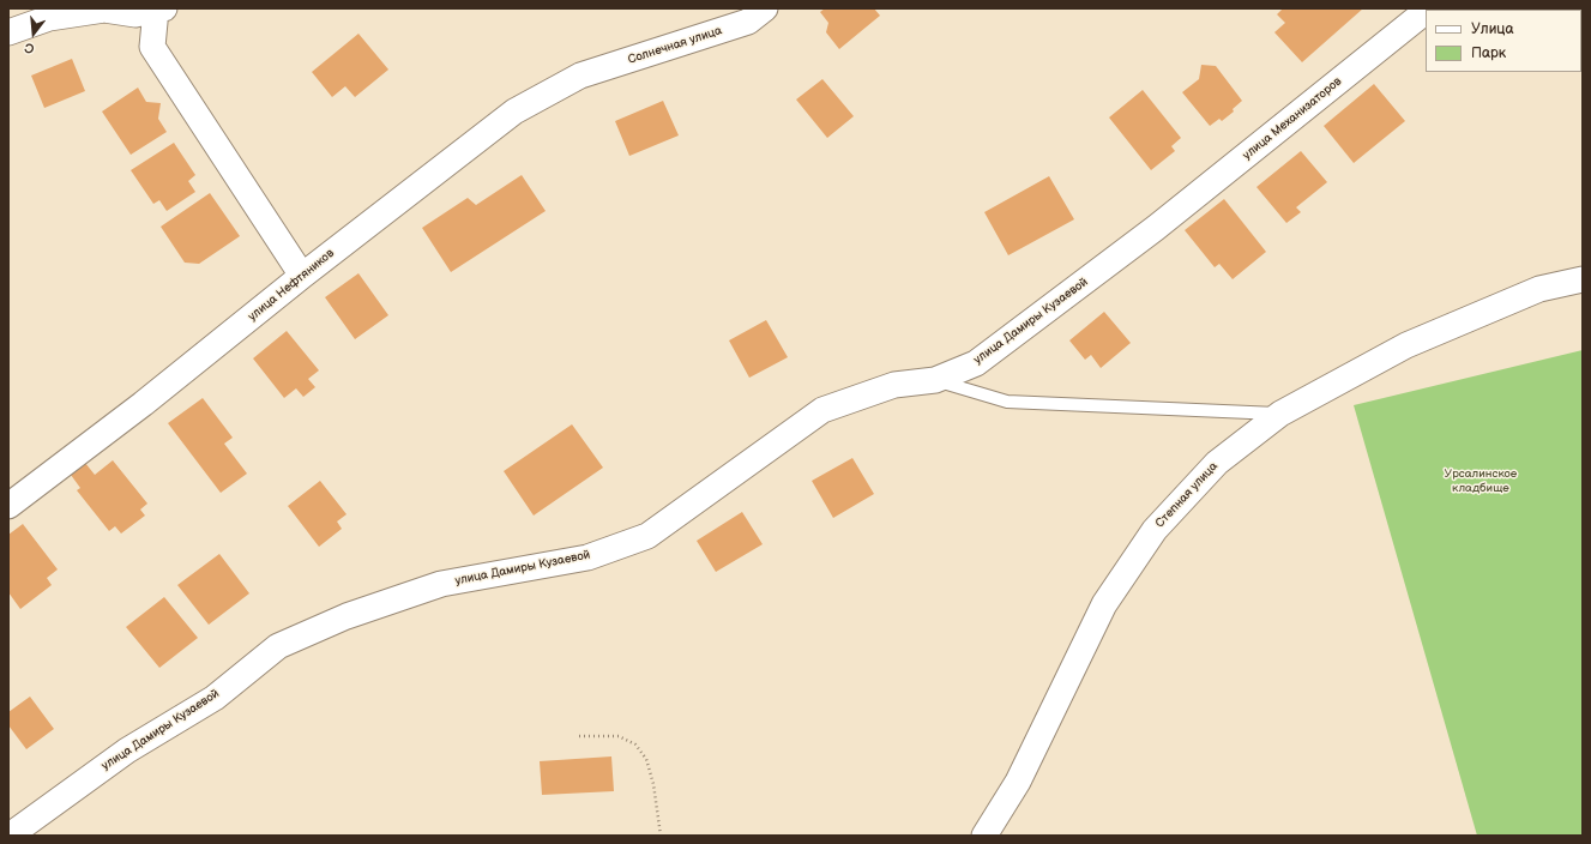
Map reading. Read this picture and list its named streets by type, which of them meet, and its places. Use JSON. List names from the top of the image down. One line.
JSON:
{"streets":{"street":["Солнечная улица","улица Механизаторов","улица Нефтяников","улица Дамиры Кузаевой","Степная улица"]},"crossings":[["Солнечная улица","улица Нефтяников"],["улица Механизаторов","улица Дамиры Кузаевой"]],"parks":["Урсалинское кладбище"],"legend":["Улица","Парк"],"north":"bottom"}
